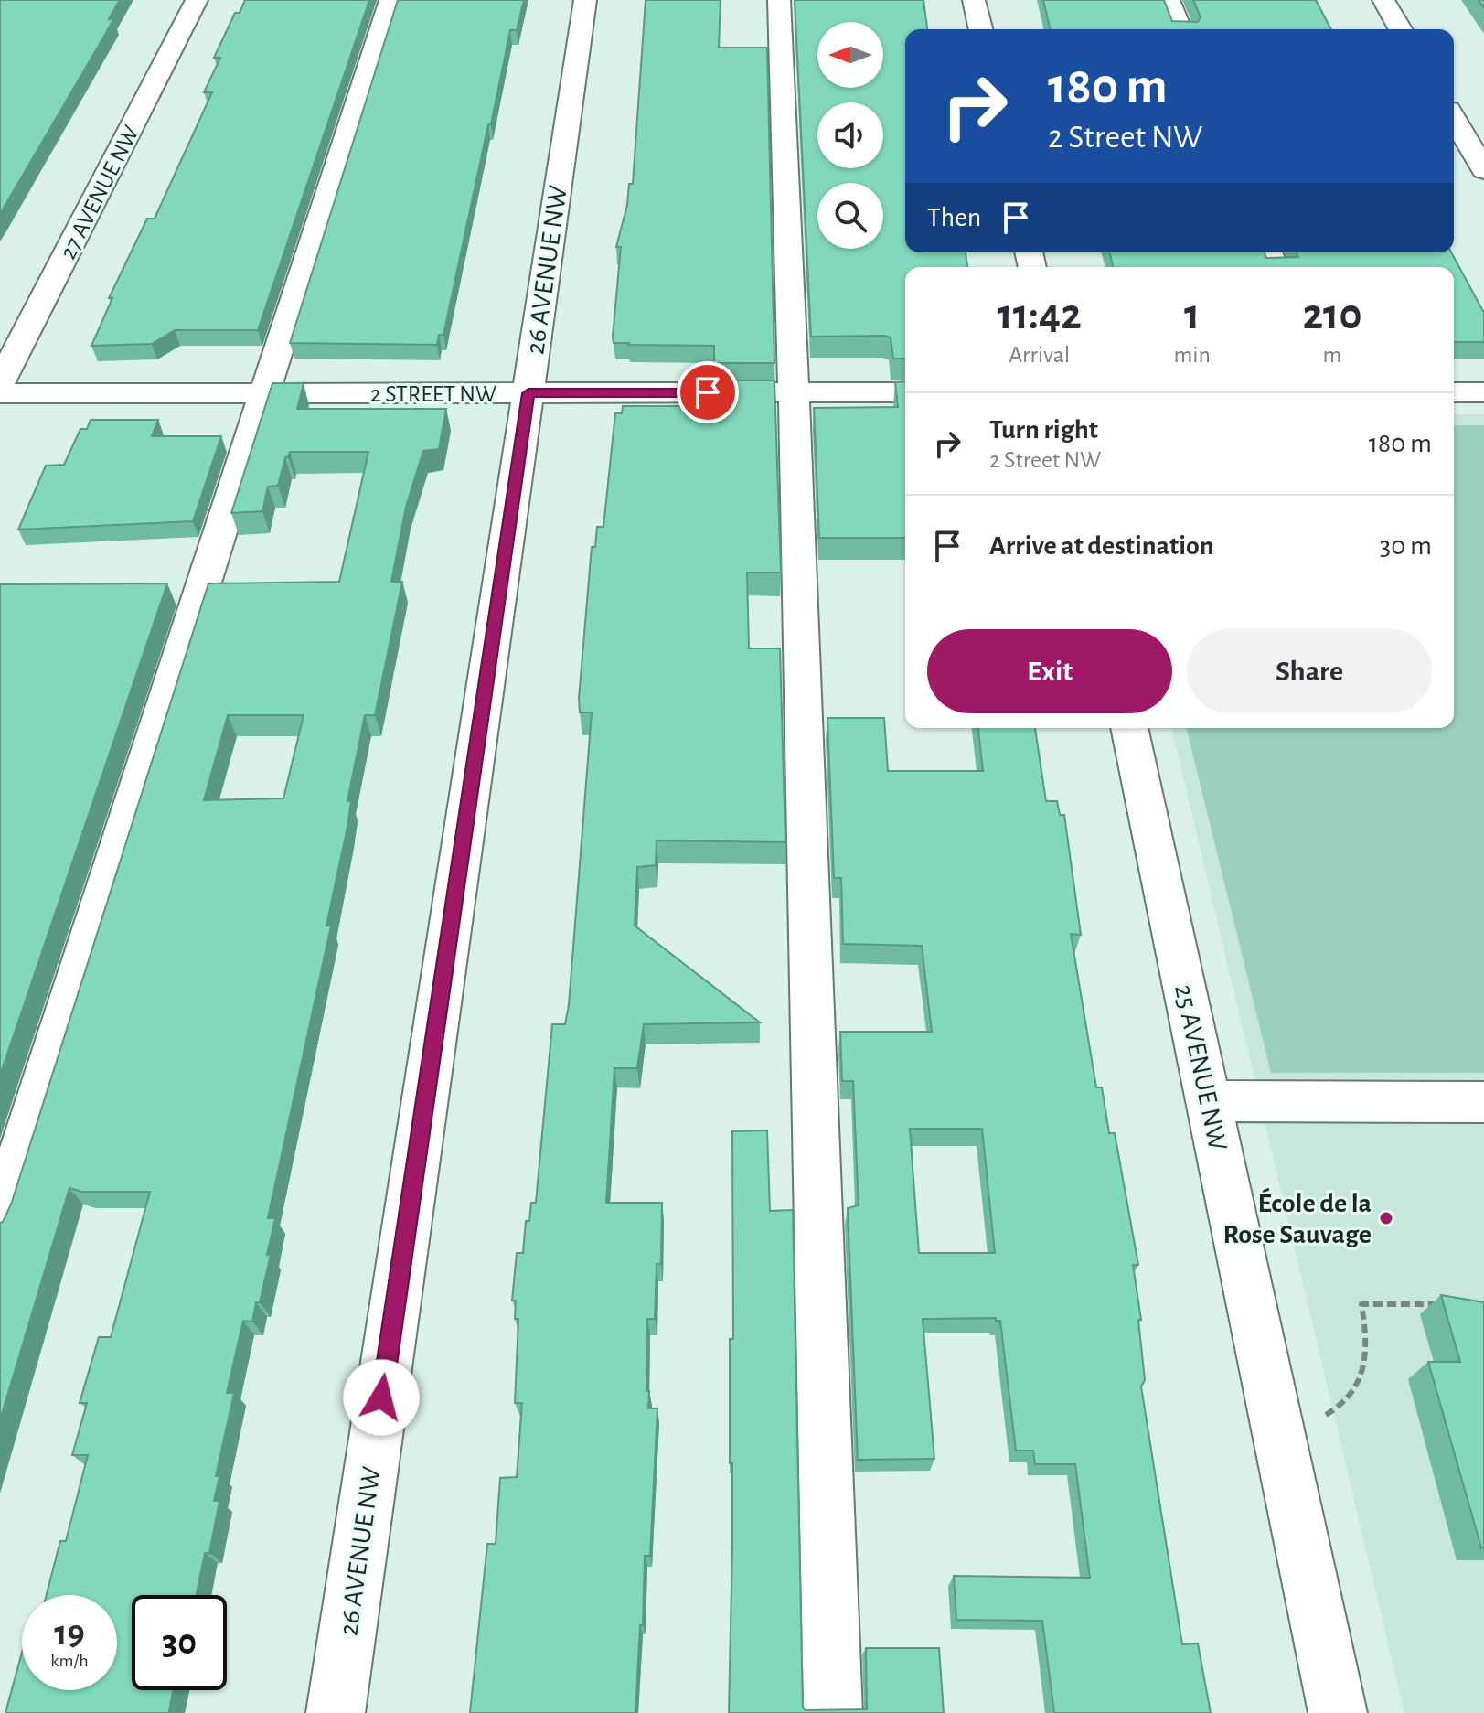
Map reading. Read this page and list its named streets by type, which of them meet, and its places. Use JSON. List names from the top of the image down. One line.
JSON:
{"streets":{"street":["27 AVENUE NW","26 AVENUE NW","2 STREET NW","25 AVENUE NW"]},"crossings":[["26 AVENUE NW","2 STREET NW"]],"places":["École de la Rose Sauvage"],"north":"left","page":{"turn":["180 m","2 Street NW"],"then":"Then","eta":["11:42","Arrival","1","min","210","m"],"list":[{"name":"Turn right","note":"2 Street NW","value":"180 m"},{"name":"Arrive at destination","value":"30 m"}],"buttons":["Exit","Share"],"speed":"19 km/h","limit":"30"}}
